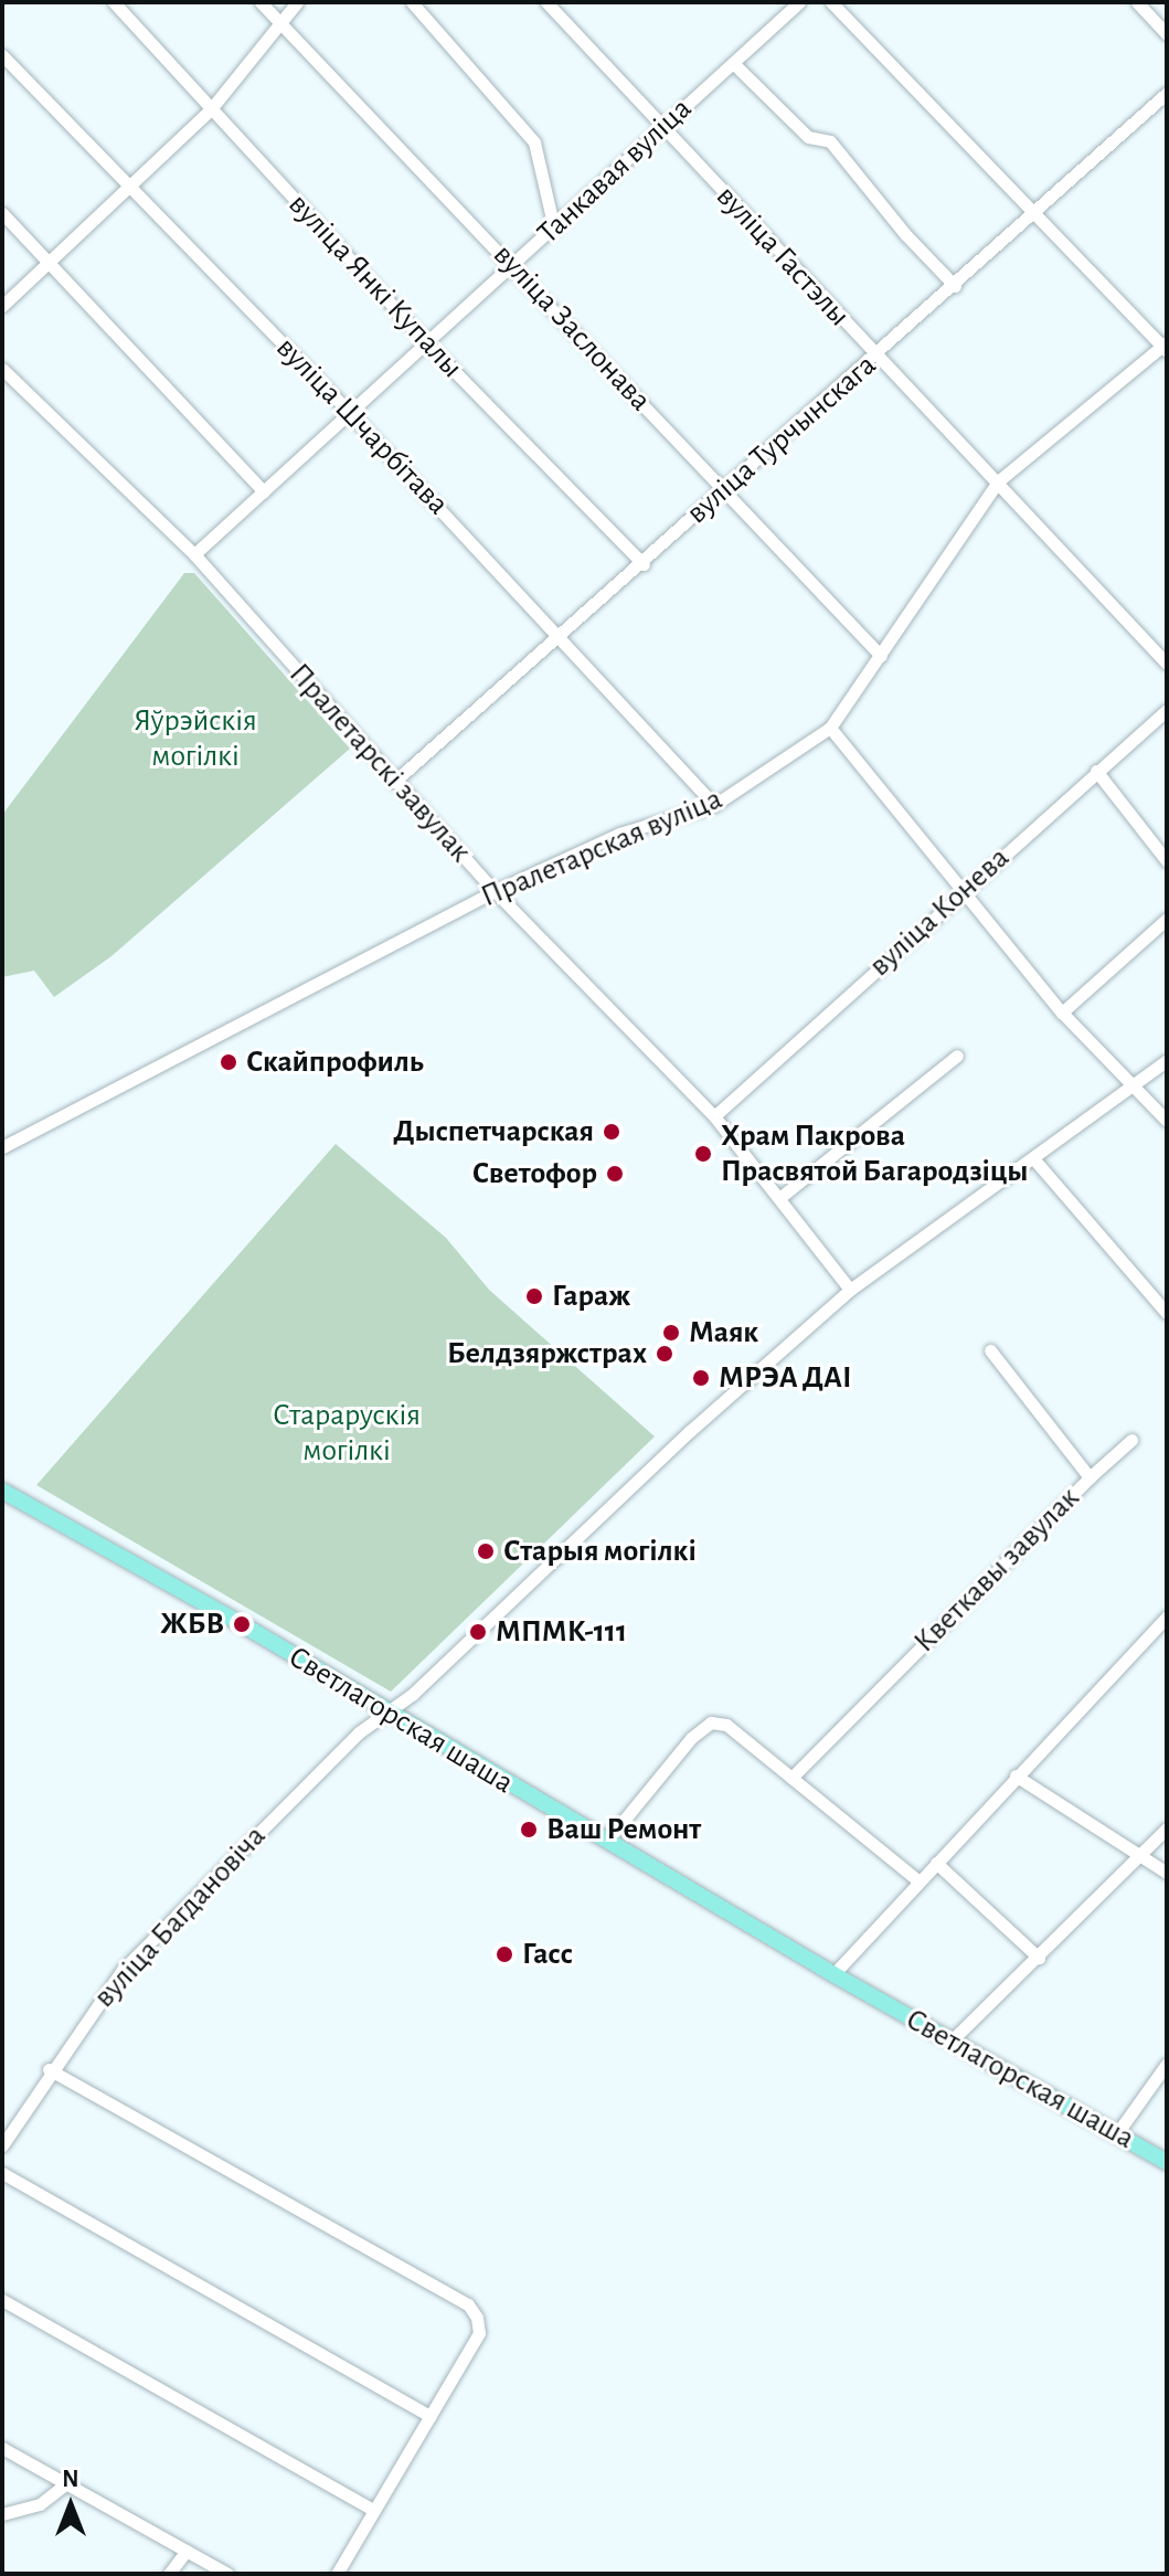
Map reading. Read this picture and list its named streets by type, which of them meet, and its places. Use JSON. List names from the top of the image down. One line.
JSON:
{"streets":{"main road":["Светлагорская шаша"],"street":["Танкавая вуліца","вуліца Гастэлы","вуліца Янкі Купалы","вуліца Заслонава","вуліца Шчарбітава","вуліца Турчынскага","Пралетарскі завулак","Пралетарская вуліца","вуліца Конева","Кветкавы завулак","вуліца Багдановіча"]},"crossings":[["Танкавая вуліца","вуліца Гастэлы"],["Танкавая вуліца","вуліца Янкі Купалы"],["Танкавая вуліца","вуліца Заслонава"],["Танкавая вуліца","вуліца Шчарбітава"],["Танкавая вуліца","Пралетарскі завулак"],["вуліца Гастэлы","вуліца Турчынскага"],["вуліца Гастэлы","Пралетарская вуліца"],["вуліца Янкі Купалы","вуліца Турчынскага"],["вуліца Заслонава","вуліца Турчынскага"],["вуліца Заслонава","Пралетарская вуліца"],["вуліца Шчарбітава","вуліца Турчынскага"],["вуліца Шчарбітава","Пралетарская вуліца"],["вуліца Турчынскага","Пралетарскі завулак"],["Пралетарскі завулак","Пралетарская вуліца"],["Пралетарскі завулак","вуліца Конева"],["Пралетарскі завулак","вуліца Багдановіча"],["Светлагорская шаша","вуліца Багдановіча"]],"parks":["Яўрэйскія могілкі","Старарускія могілкі"],"places":["Скайпрофиль","Дыспетчарская","Храм Пакрова Прасвятой Багародзіцы","Светофор","Гараж","Маяк","Белдзяржстрах","МРЭА ДАІ","Старыя могілкі","ЖБВ","МПМК-111","Ваш Ремонт","Гасс"],"north":"top"}
